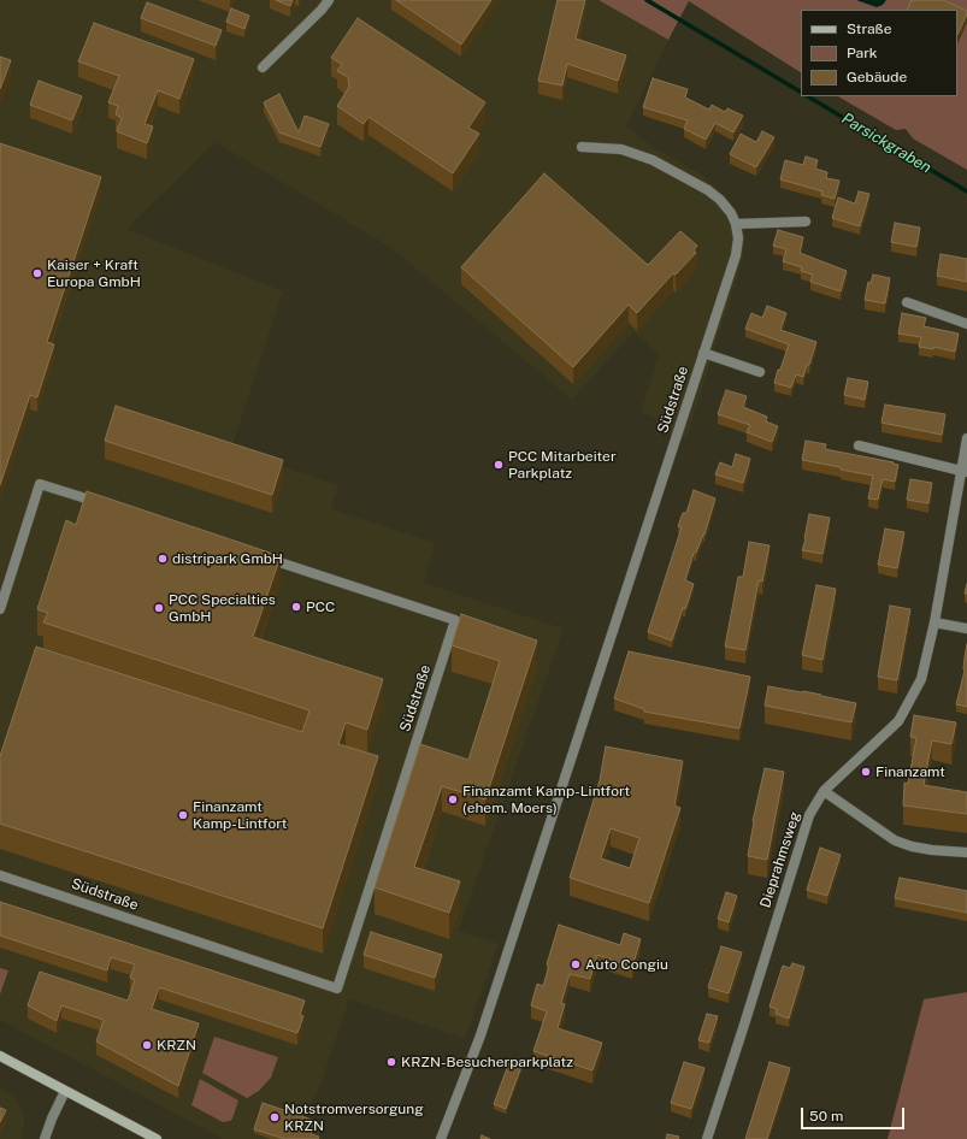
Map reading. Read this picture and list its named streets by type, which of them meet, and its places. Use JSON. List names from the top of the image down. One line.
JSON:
{"streets":{"street":["Südstraße","Dieprahmsweg"]},"water":["Parsickgraben"],"places":["Kaiser + Kraft Europa GmbH","PCC Mitarbeiter Parkplatz","distripark GmbH","PCC","PCC Specialties GmbH","Finanzamt","Finanzamt Kamp-Lintfort (ehem. Moers)","Finanzamt Kamp-Lintfort","Auto Congiu","KRZN","KRZN-Besucherparkplatz","Notstromversorgung KRZN"],"legend":["Straße","Park","Gebäude"],"scale_bar":"50 m"}
